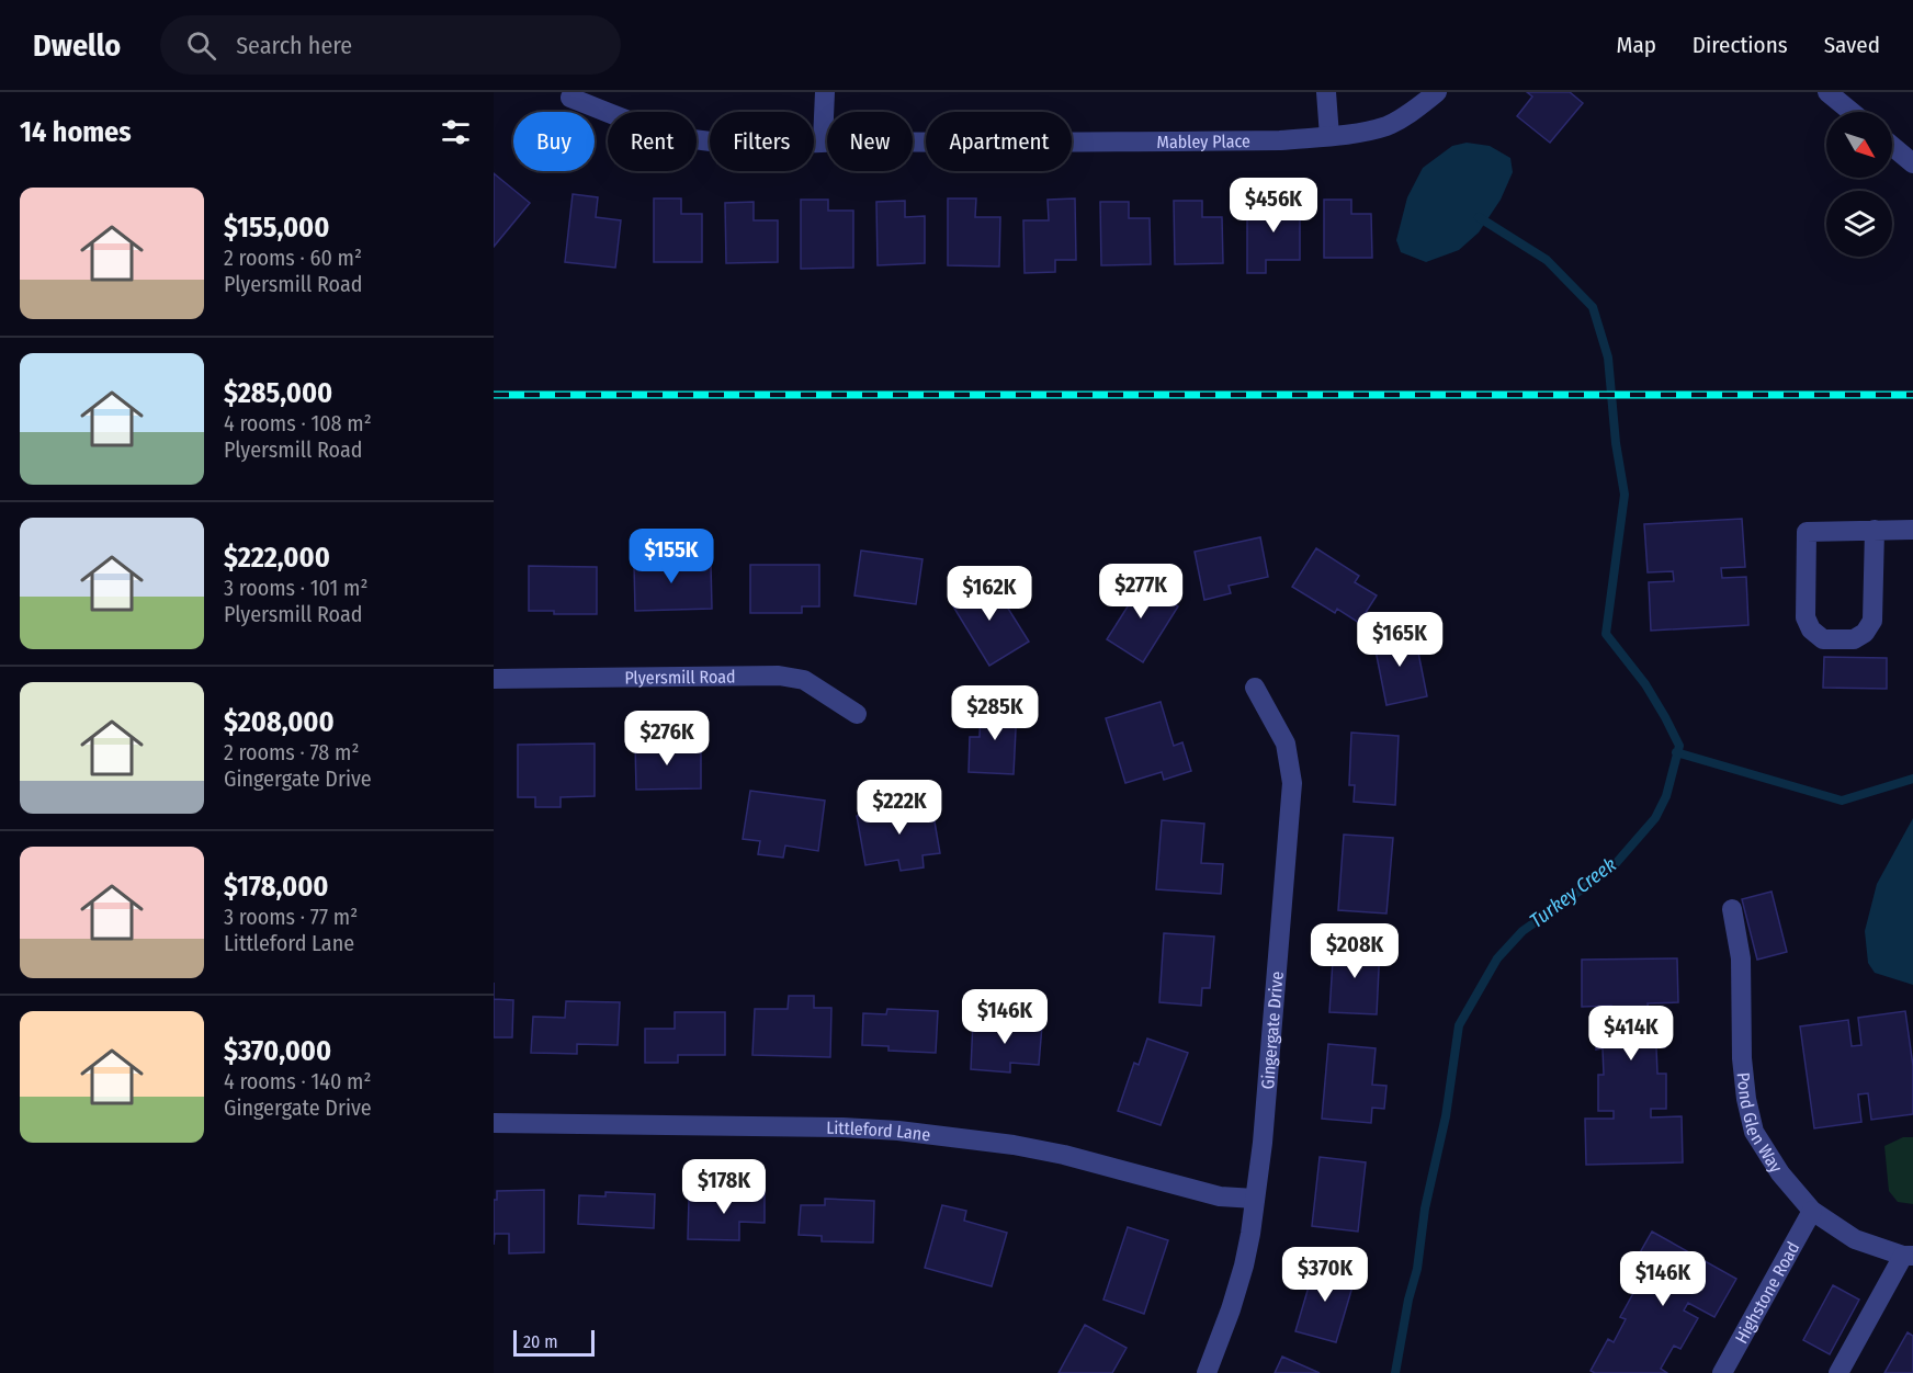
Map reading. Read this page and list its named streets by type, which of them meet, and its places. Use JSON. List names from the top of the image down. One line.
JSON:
{"streets":{"street":["Mabley Place","Plyersmill Road","Gingergate Drive","Pond Glen Way","Littleford Lane","Highstone Road"]},"crossings":[["Gingergate Drive","Littleford Lane"],["Pond Glen Way","Highstone Road"]],"water":["Turkey Creek"],"scale_bar":"20 m","north":"bottom right","page":{"header":"Dwello","search":"Search here","nav":["Map","Directions","Saved"],"heading":"14 homes","chip":["Buy","Rent","Filters","New","Apartment"],"list":[{"name":"$155,000","note":"2 rooms · 60 m² · Plyersmill Road"},{"name":"$285,000","note":"4 rooms · 108 m² · Plyersmill Road"},{"name":"$222,000","note":"3 rooms · 101 m² · Plyersmill Road"},{"name":"$208,000","note":"2 rooms · 78 m² · Gingergate Drive"},{"name":"$178,000","note":"3 rooms · 77 m² · Littleford Lane"},{"name":"$370,000","note":"4 rooms · 140 m² · Gingergate Drive"}],"price":["$456K","$155K","$277K","$162K","$165K","$285K","$276K","$222K","$208K","$146K","$414K","$178K","$370K","$146K"],"scale":"20 m"}}
